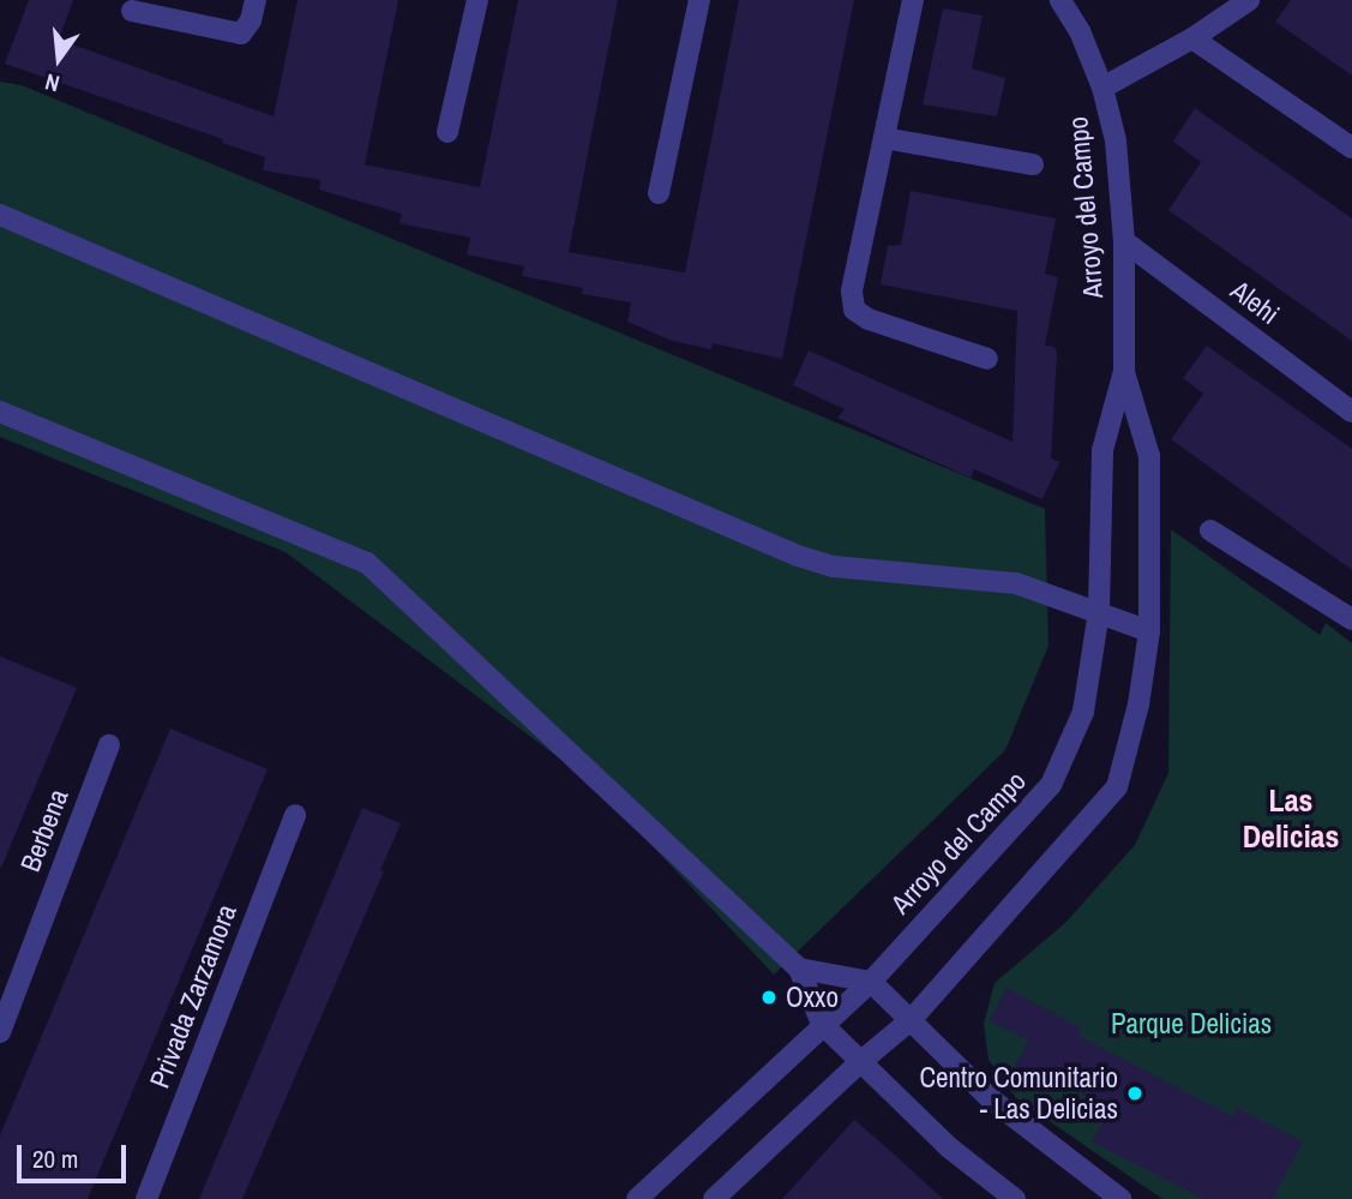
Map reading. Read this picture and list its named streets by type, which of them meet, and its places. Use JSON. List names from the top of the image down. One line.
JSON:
{"streets":{"street":["Arroyo del Campo","Alehi","Berbena","Privada Zarzamora"]},"crossings":[["Arroyo del Campo","Alehi"]],"districts":["Las Delicias"],"parks":["Parque Delicias"],"places":["Oxxo","Centro Comunitario - Las Delicias"],"scale_bar":"20 m","north":"bottom"}
